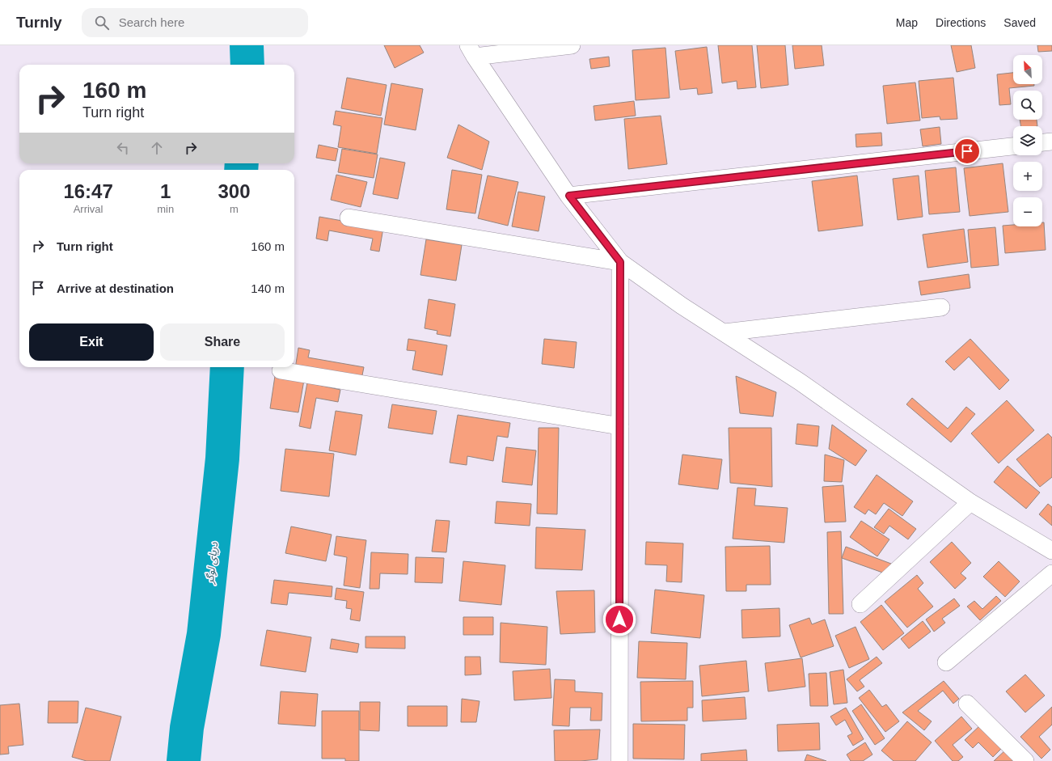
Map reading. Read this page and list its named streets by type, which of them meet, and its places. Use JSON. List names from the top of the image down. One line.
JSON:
{"water":["دریای لوگر"],"north":"top left","page":{"header":"Turnly","search":"Search here","nav":["Map","Directions","Saved"],"map_buttons":["+","−"],"turn":["160 m","Turn right"],"eta":["16:47","Arrival","1","min","300","m"],"list":[{"name":"Turn right","value":"160 m"},{"name":"Arrive at destination","value":"140 m"}],"buttons":["Exit","Share"]}}
